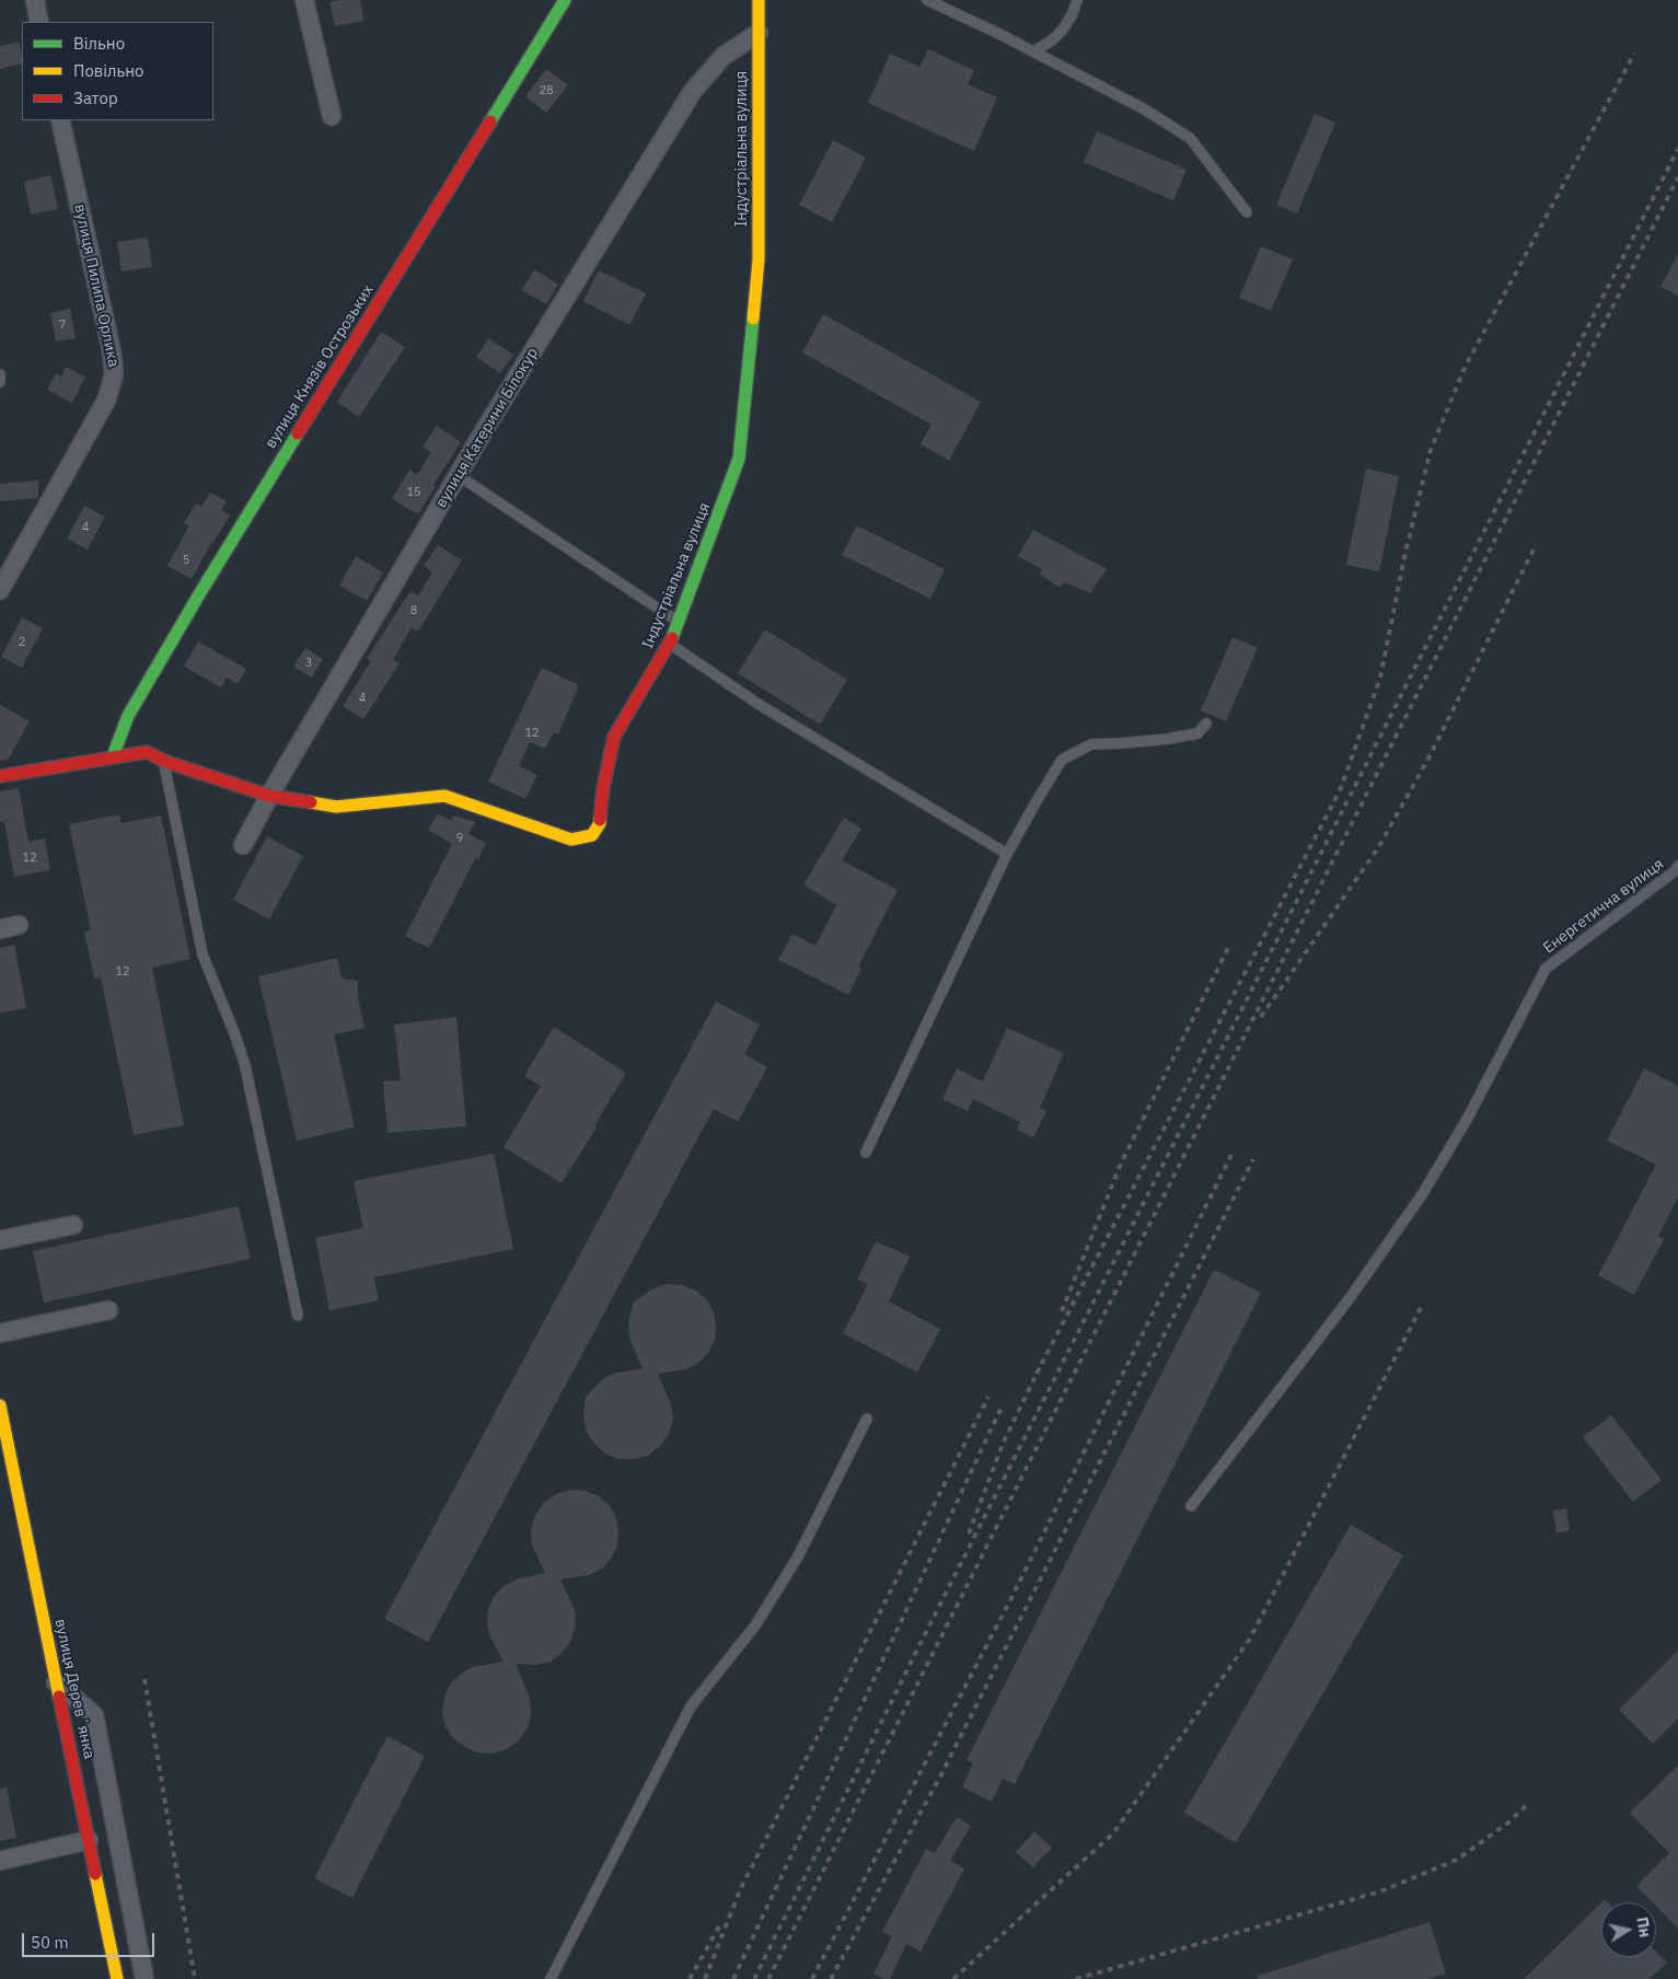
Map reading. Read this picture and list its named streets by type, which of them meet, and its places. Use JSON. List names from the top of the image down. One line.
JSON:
{"streets":{"street":["Індустріальна вулиця","вулиця Пилипа Орлика","вулиця Князів Острозьких","вулиця Катерини Білокур","вулиця Деревʼянка"],"lane":["Енергетична вулиця"]},"crossings":[["Індустріальна вулиця","вулиця Князів Острозьких"],["Індустріальна вулиця","вулиця Катерини Білокур"]],"house_numbers":["28","7","15","4","5","8","2","3","4","12","9","12","12"],"legend":["Вільно","Повільно","Затор"],"scale_bar":"50 m","north":"right"}
